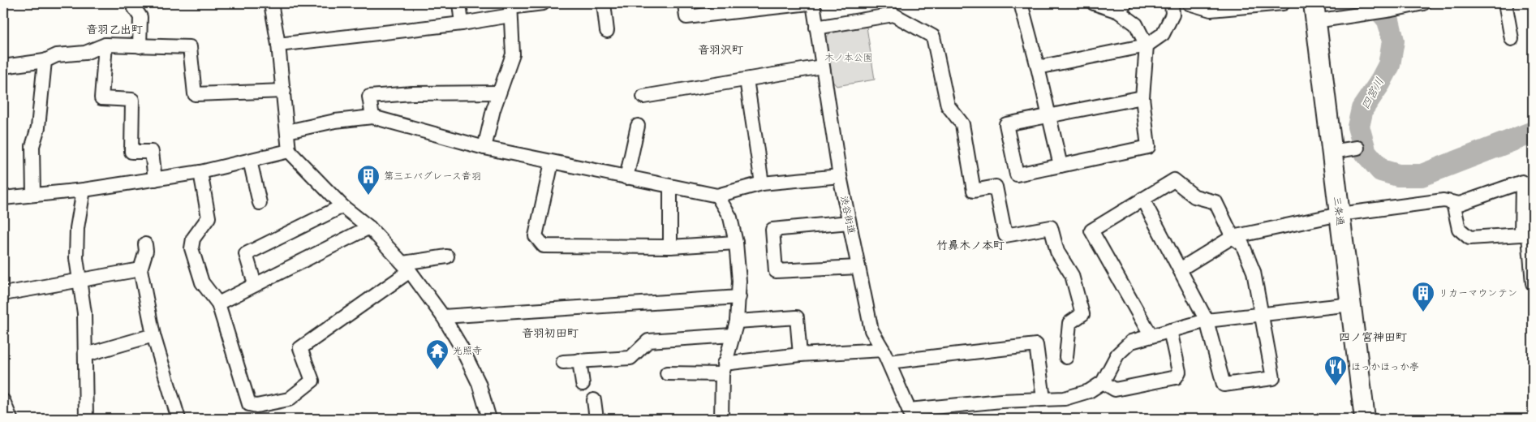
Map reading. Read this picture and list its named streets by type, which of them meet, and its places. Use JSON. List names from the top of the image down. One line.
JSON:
{"streets":{"main road":["三条通"],"street":["渋谷街道"]},"districts":["音羽乙出町","音羽沢町","竹鼻木ノ本町","音羽初田町","四ノ宮神田町"],"water":["四宮川"],"parks":["木ノ本公園"],"places":{"building":["第三エバグレース音羽","リカーマウンテン"],"temple":["光照寺"],"restaurant":["ほっかほっか亭"]}}
